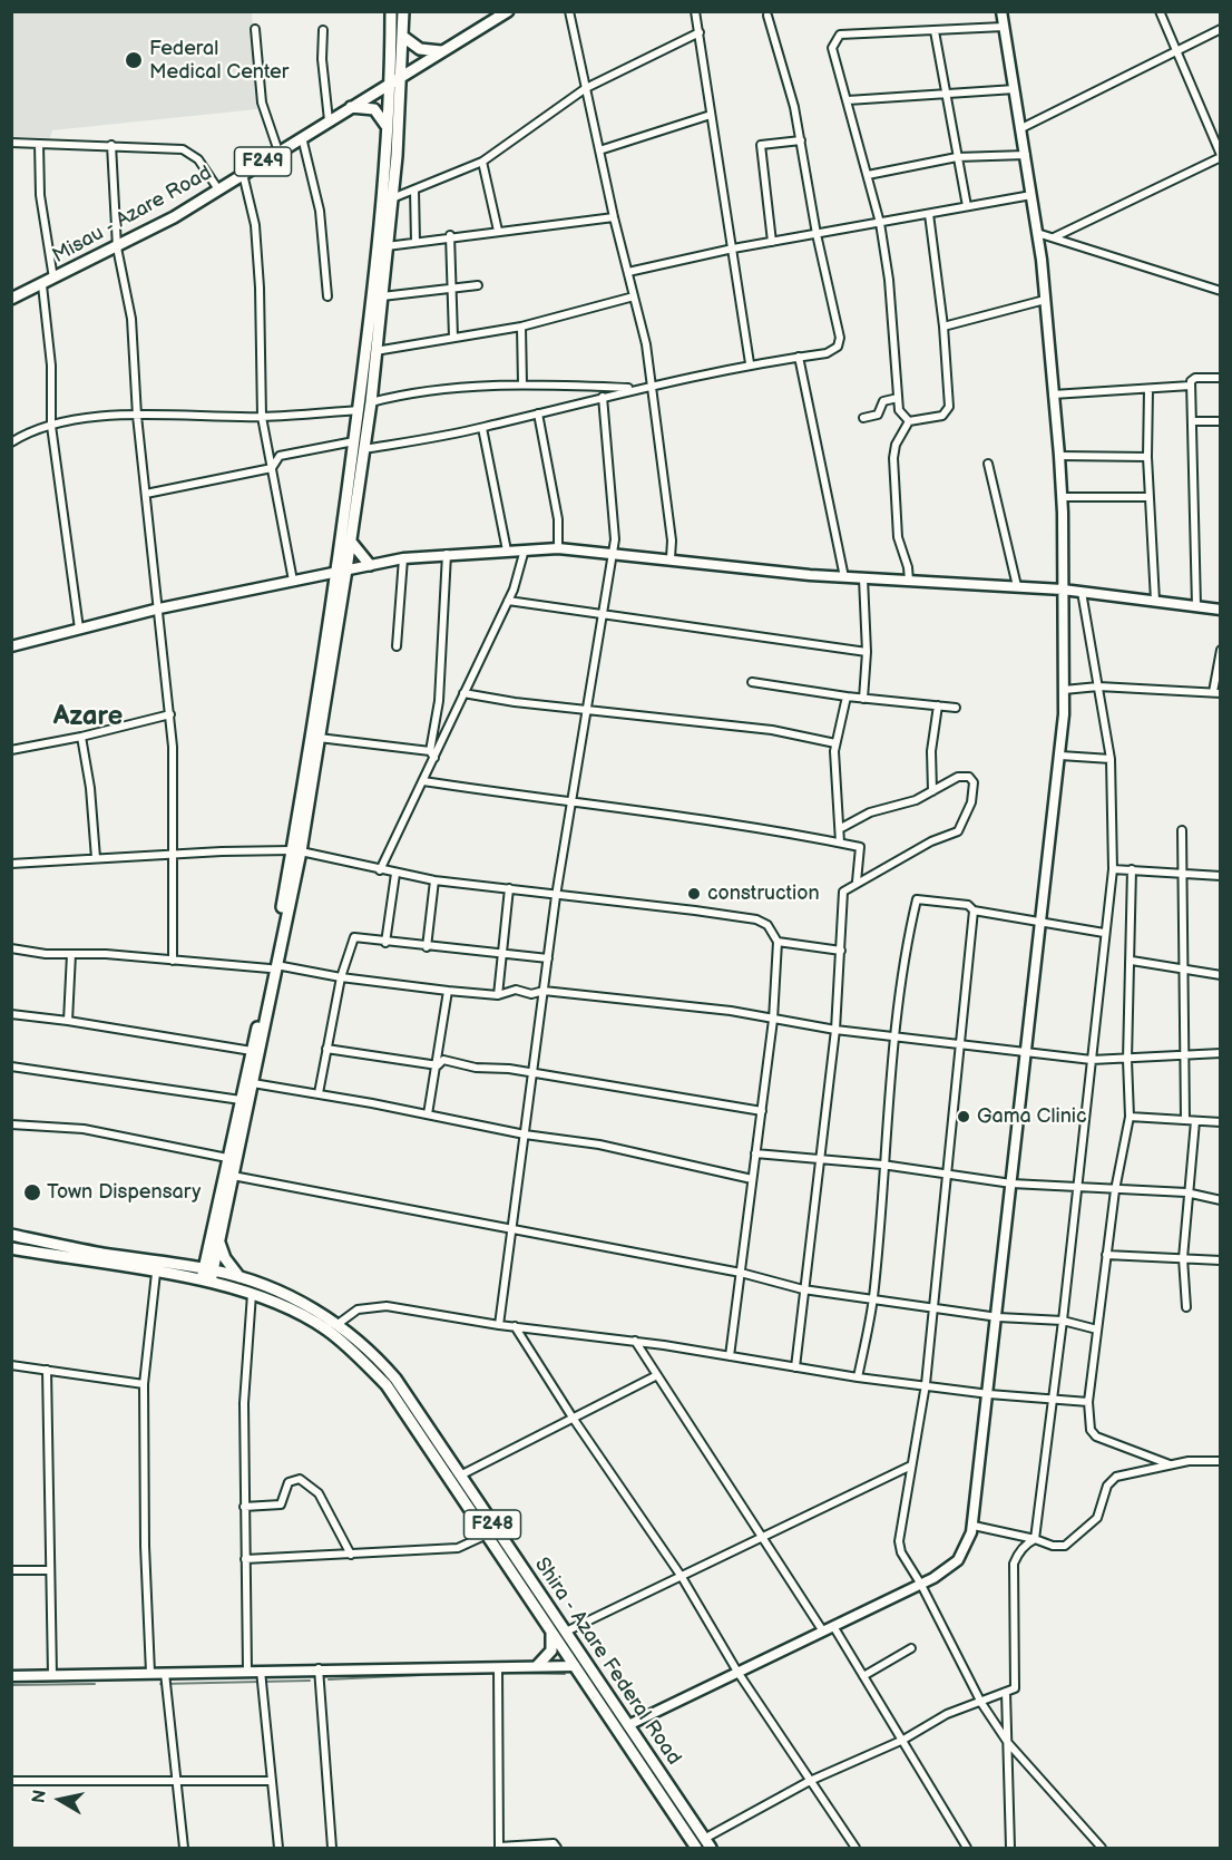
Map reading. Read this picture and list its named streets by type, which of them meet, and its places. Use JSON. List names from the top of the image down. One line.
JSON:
{"streets":{"main road":["F249","Misau - Azare Road","F248","Shira - Azare Federal Road"]},"districts":["Azare"],"places":["Federal Medical Center","construction","Gama Clinic","Town Dispensary"],"north":"left"}
